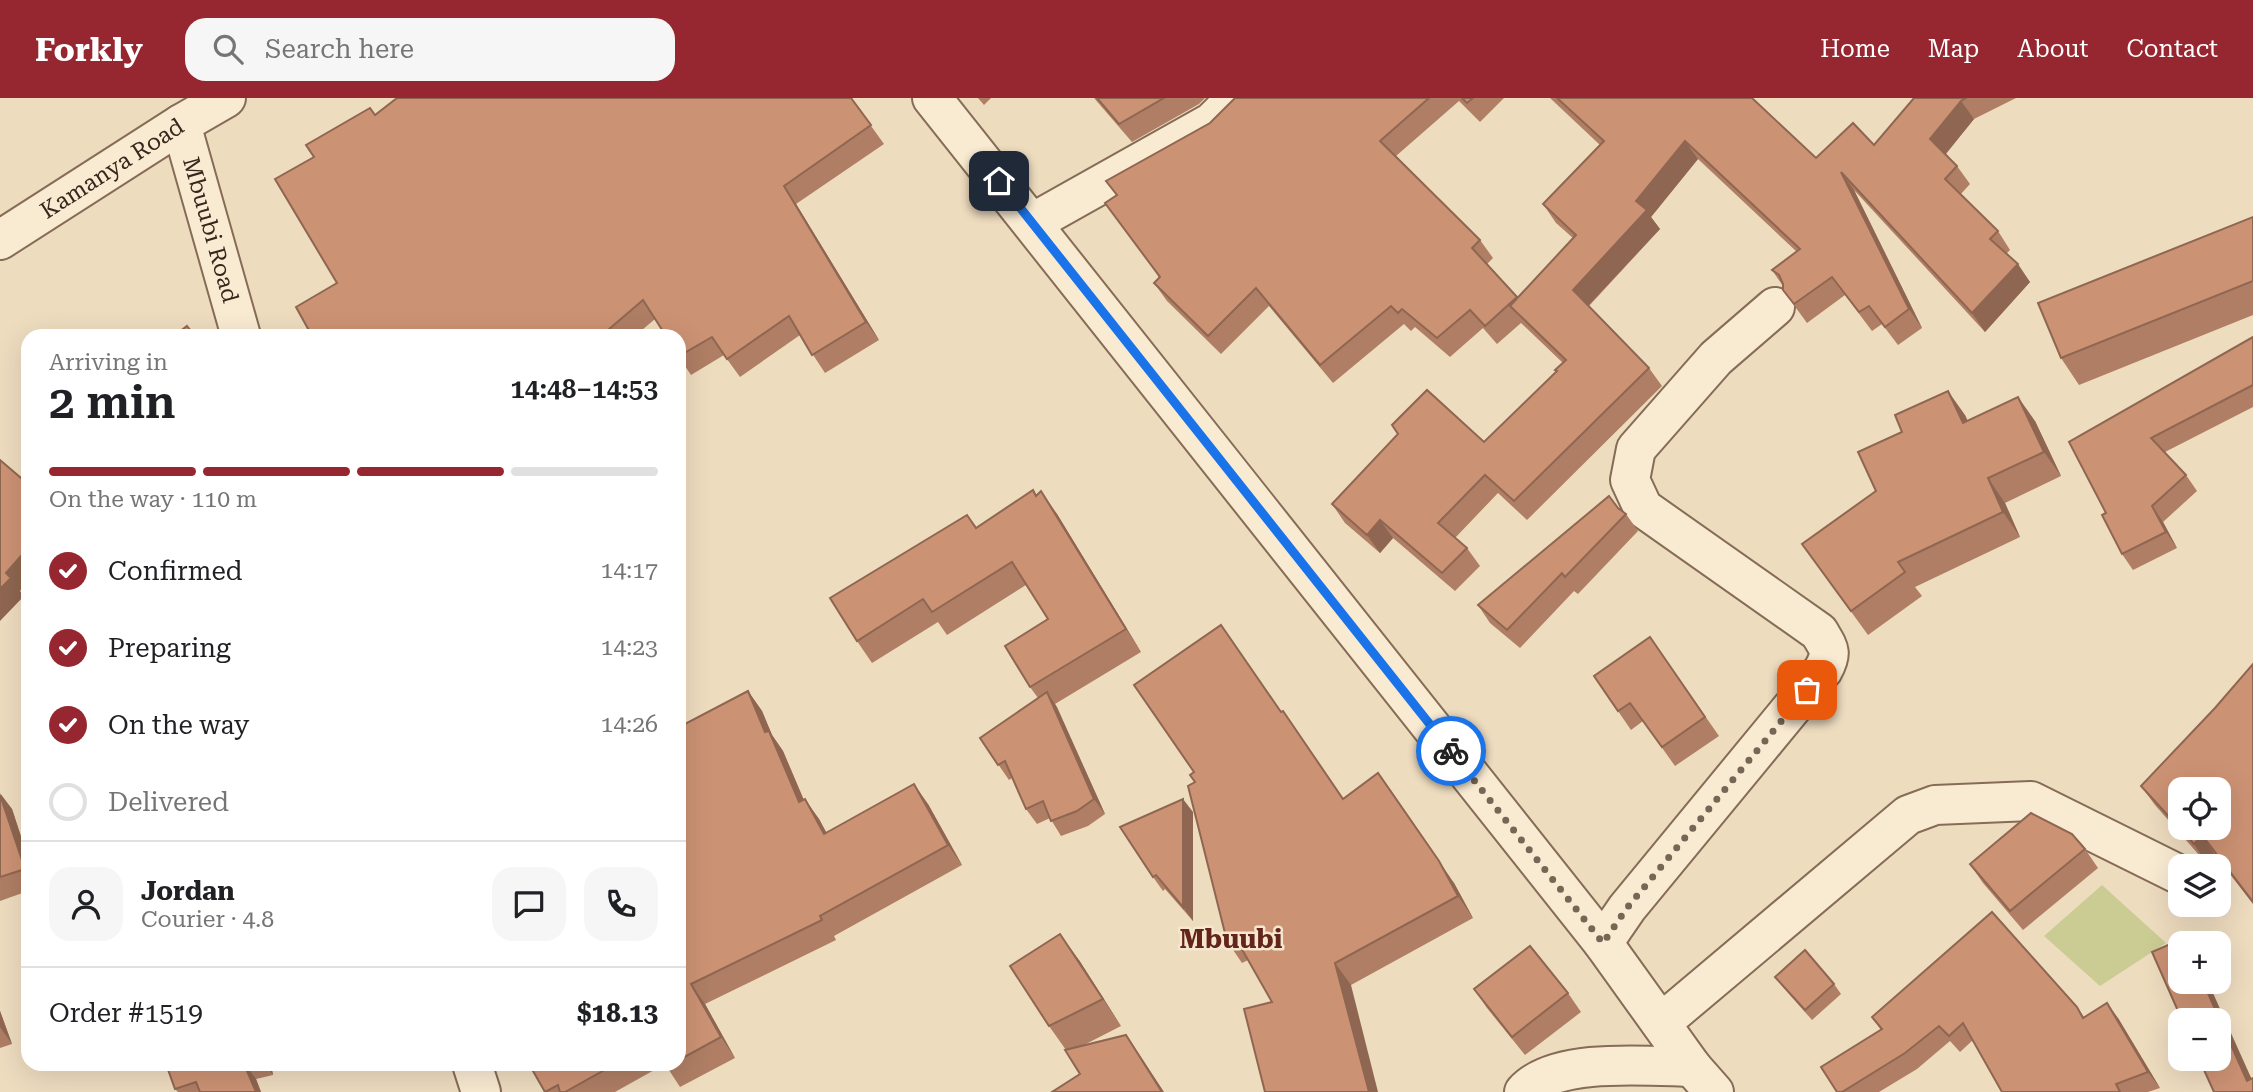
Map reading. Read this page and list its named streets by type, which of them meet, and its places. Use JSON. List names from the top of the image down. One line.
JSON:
{"streets":{"street":["Kamanya Road","Mbuubi Road"]},"crossings":[["Kamanya Road","Mbuubi Road"]],"districts":["Mbuubi"],"page":{"header":"Forkly","search":"Search here","nav":["Home","Map","About","Contact"],"heading":["2 min","Arriving in","14:48–14:53"],"panel":["Jordan","Courier · 4.8","Order #1519","$18.13"],"bar":"On the way · 110 m","list":[["Confirmed","14:17"],["Preparing","14:23"],["On the way","14:26"],"Delivered"],"map_buttons":["+","−"]}}
